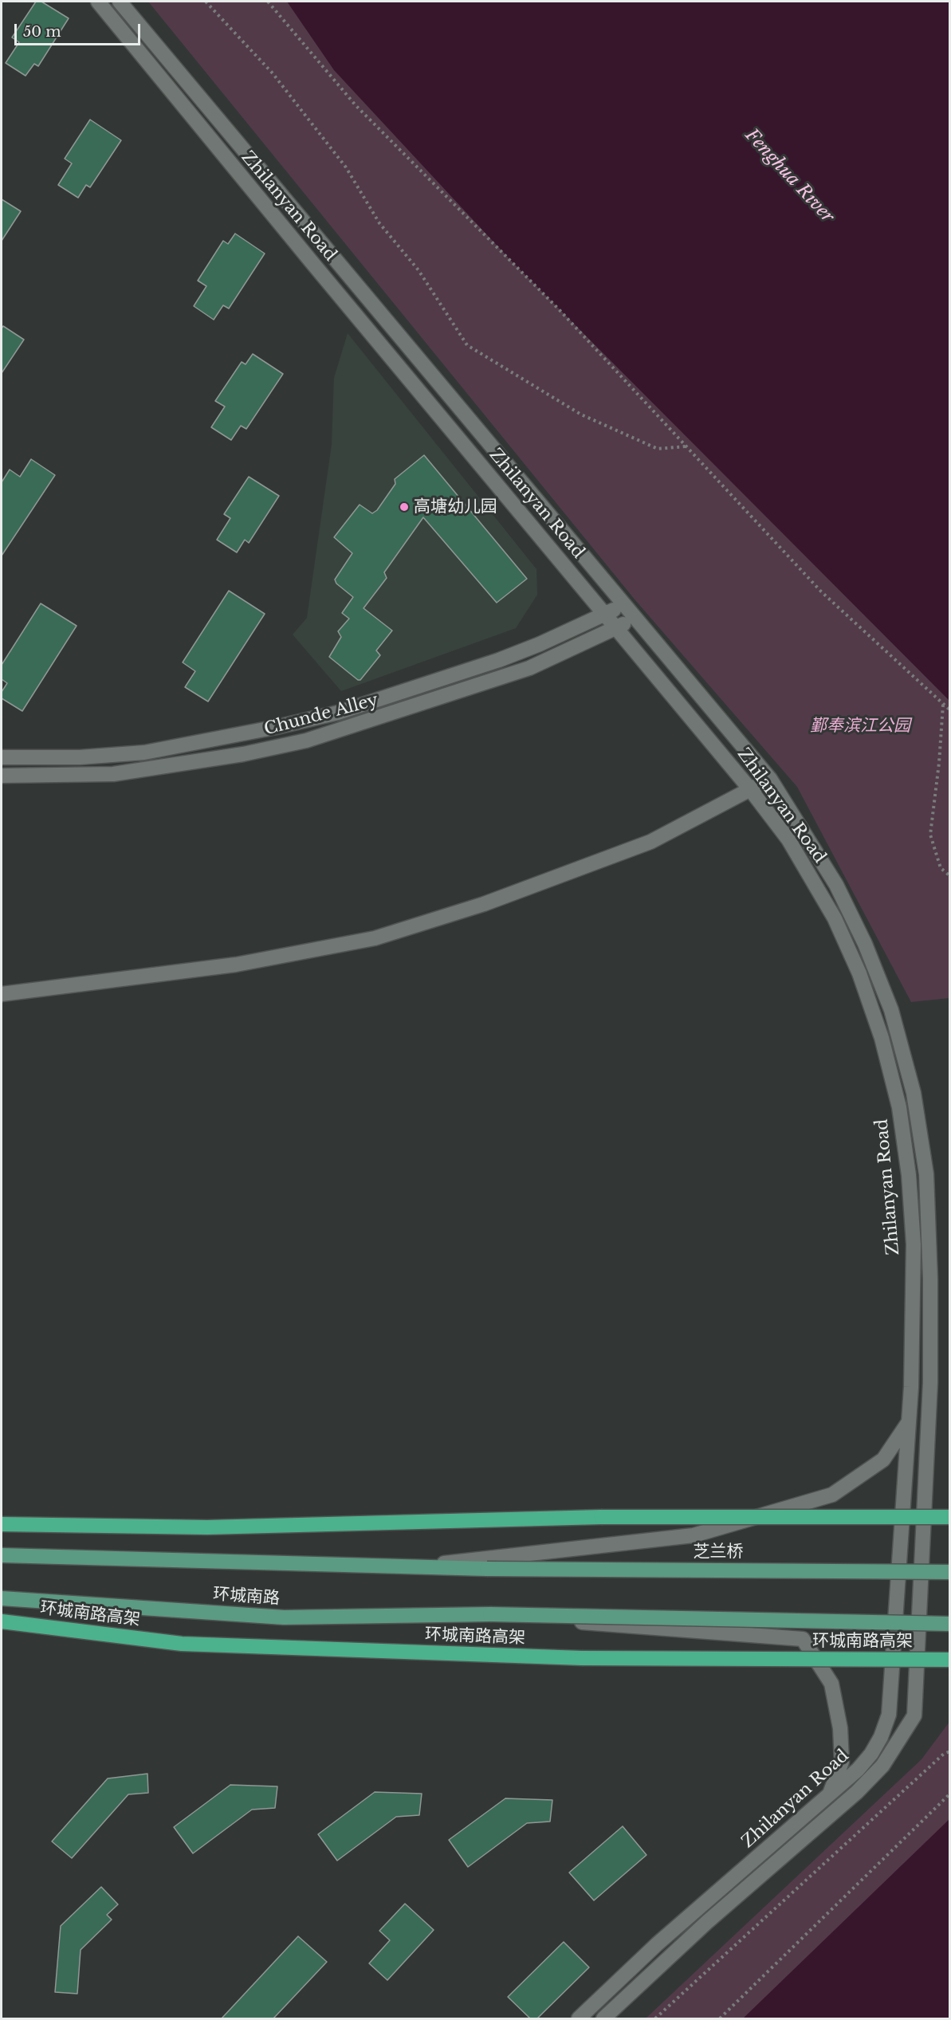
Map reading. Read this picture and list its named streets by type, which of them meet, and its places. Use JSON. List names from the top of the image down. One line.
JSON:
{"streets":{"highway":["环城南路高架"],"main road":["芝兰桥","环城南路"],"street":["Zhilanyan Road","Chunde Alley"]},"crossings":[["Zhilanyan Road","Chunde Alley"],["芝兰桥","环城南路"]],"water":["Fenghua Rıver"],"parks":["鄞奉滨江公园"],"places":["高塘幼儿园"],"scale_bar":"50 m"}
